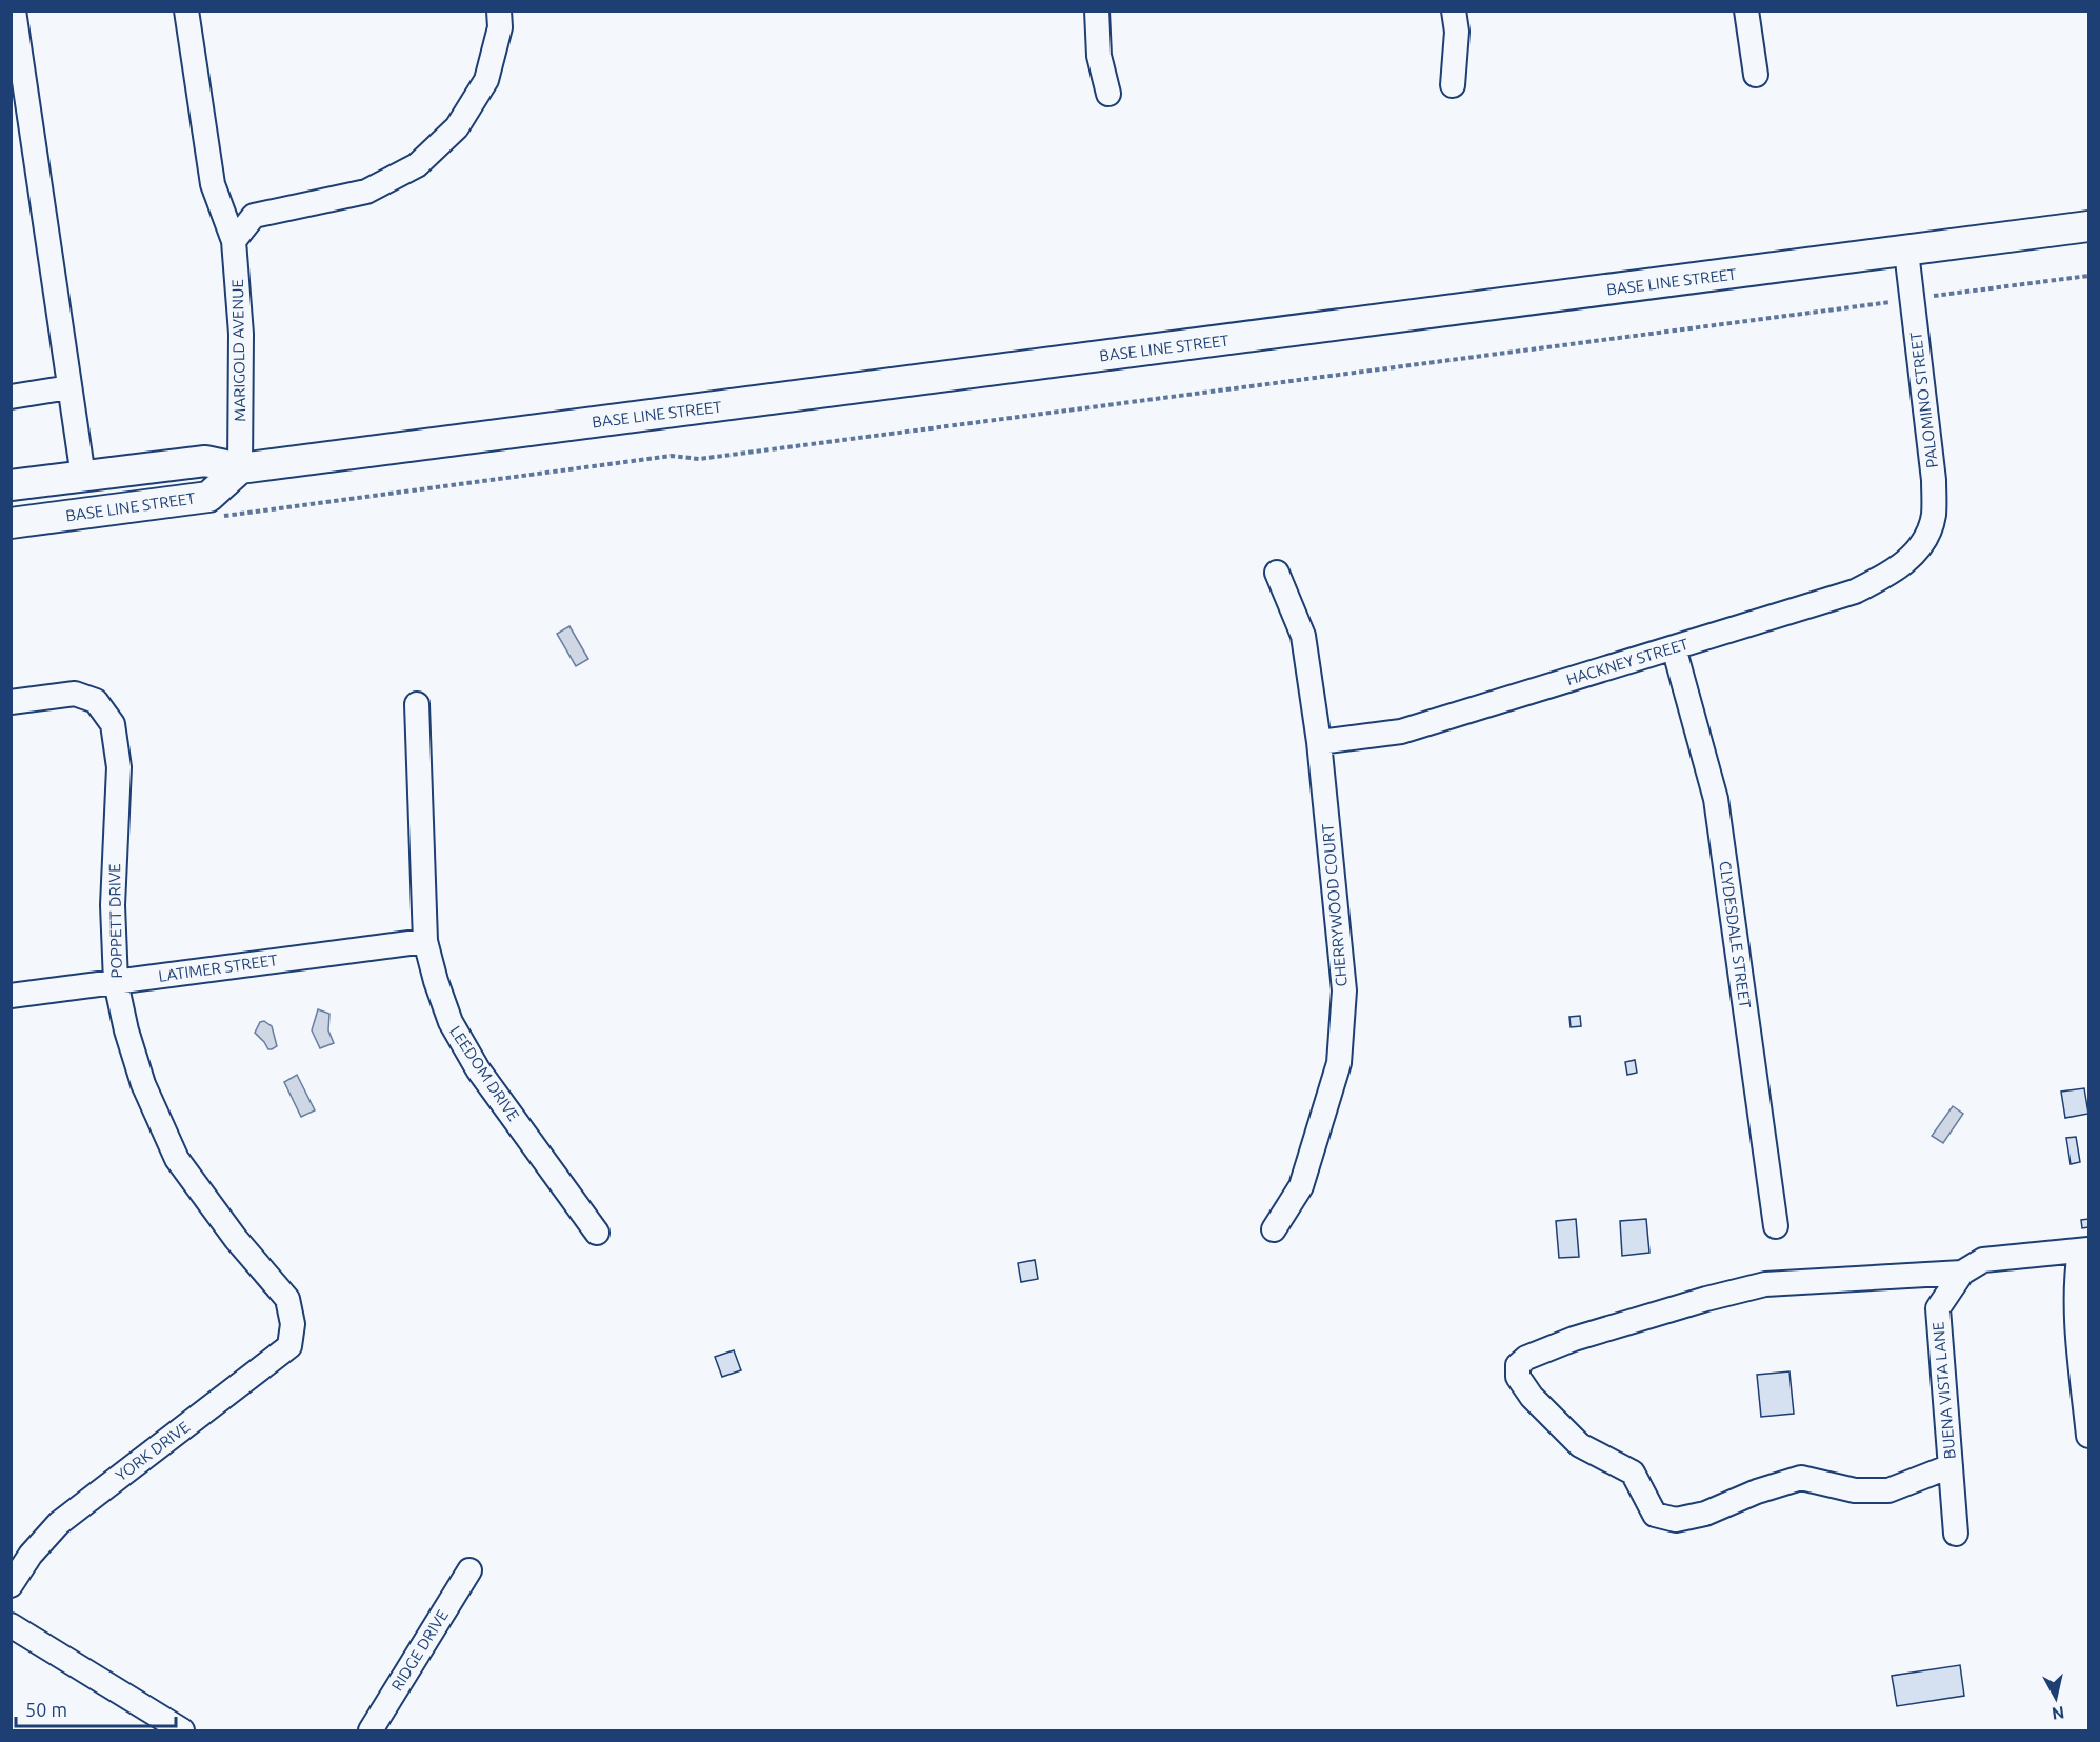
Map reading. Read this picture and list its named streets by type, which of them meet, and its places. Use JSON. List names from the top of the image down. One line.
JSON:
{"streets":{"main road":["BASE LINE STREET"],"street":["MARIGOLD AVENUE","PALOMINO STREET","HACKNEY STREET","CHERRYWOOD COURT","POPPETT DRIVE","CLYDESDALE STREET","LATIMER STREET","LEEDOM DRIVE","BUENA VISTA LANE","YORK DRIVE","RIDGE DRIVE"]},"crossings":[["BASE LINE STREET","MARIGOLD AVENUE"],["BASE LINE STREET","PALOMINO STREET"],["PALOMINO STREET","HACKNEY STREET"],["HACKNEY STREET","CHERRYWOOD COURT"],["HACKNEY STREET","CLYDESDALE STREET"],["POPPETT DRIVE","LATIMER STREET"],["POPPETT DRIVE","YORK DRIVE"],["LATIMER STREET","LEEDOM DRIVE"]],"scale_bar":"50 m","north":"bottom"}
